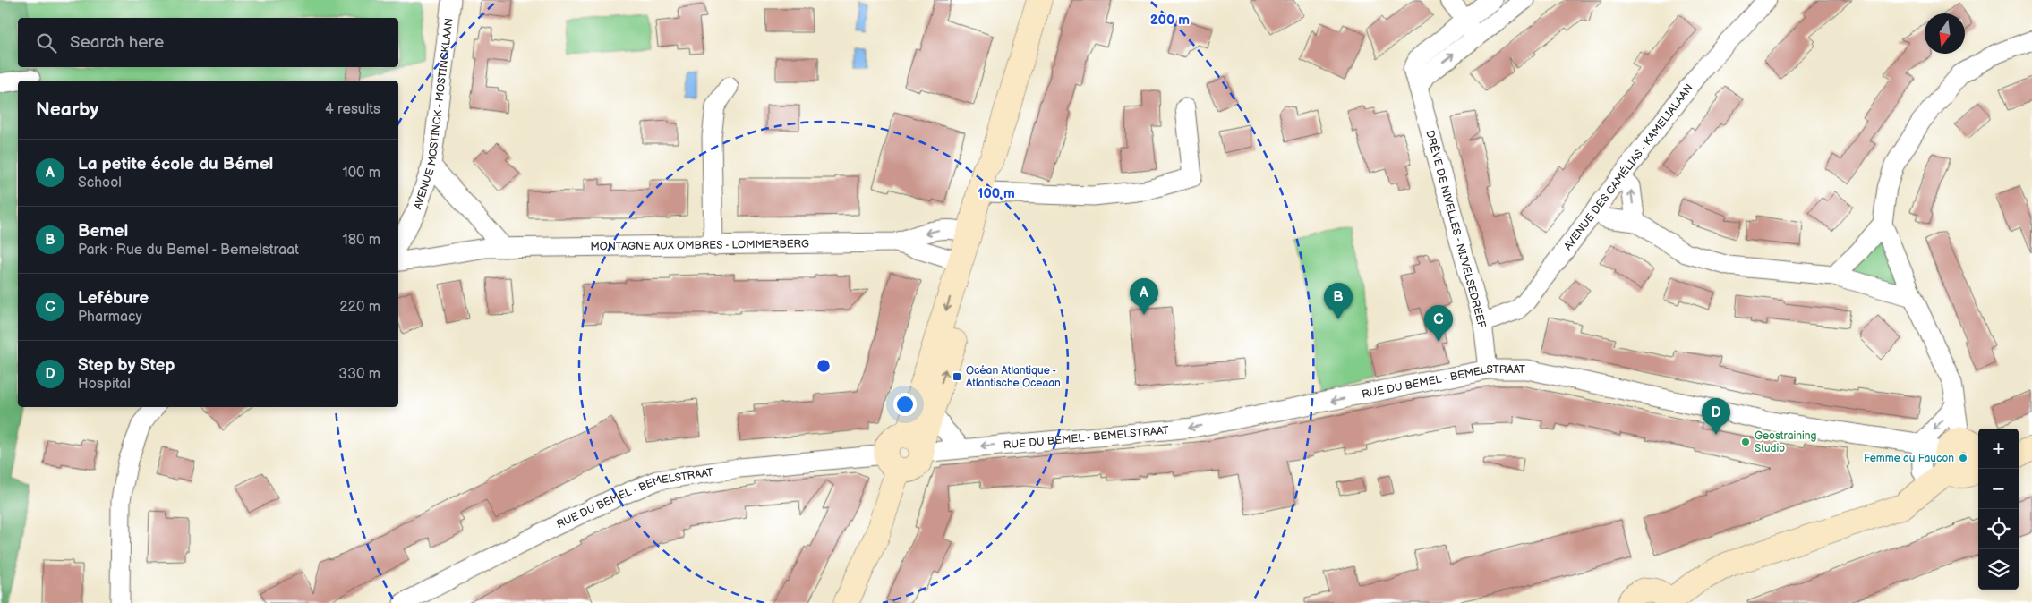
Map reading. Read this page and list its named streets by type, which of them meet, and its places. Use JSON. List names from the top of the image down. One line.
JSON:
{"streets":{"street":["AVENUE MOSTINCK - MOSTINCKLAAN","AVENUE DES CAMÉLIAS - KAMELIALAAN","DRÈVE DE NIVELLES - NIJVELSEDREEF","MONTAGNE AUX OMBRES - LOMMERBERG","RUE DU BEMEL - BEMELSTRAAT"]},"crossings":[["AVENUE DES CAMÉLIAS - KAMELIALAAN","DRÈVE DE NIVELLES - NIJVELSEDREEF"],["DRÈVE DE NIVELLES - NIJVELSEDREEF","RUE DU BEMEL - BEMELSTRAAT"]],"places":{"transit":["Océan Atlantique - Atlantische Oceaan"],"other":["Geostraining Studio","Femme au Faucon"]},"north":"bottom","page":{"search":"Search here","heading":["Nearby","4 results"],"list":[{"mark":"A","name":"La petite école du Bémel","note":"School","value":"100 m"},{"mark":"B","name":"Bemel","note":"Park · Rue du Bemel - Bemelstraat","value":"180 m"},{"mark":"C","name":"Lefébure","note":"Pharmacy","value":"220 m"},{"mark":"D","name":"Step by Step","note":"Hospital","value":"330 m"}],"pins":["A","B","C","D"],"map_buttons":["+","−"]},"rings":["200 m","100 m"]}
